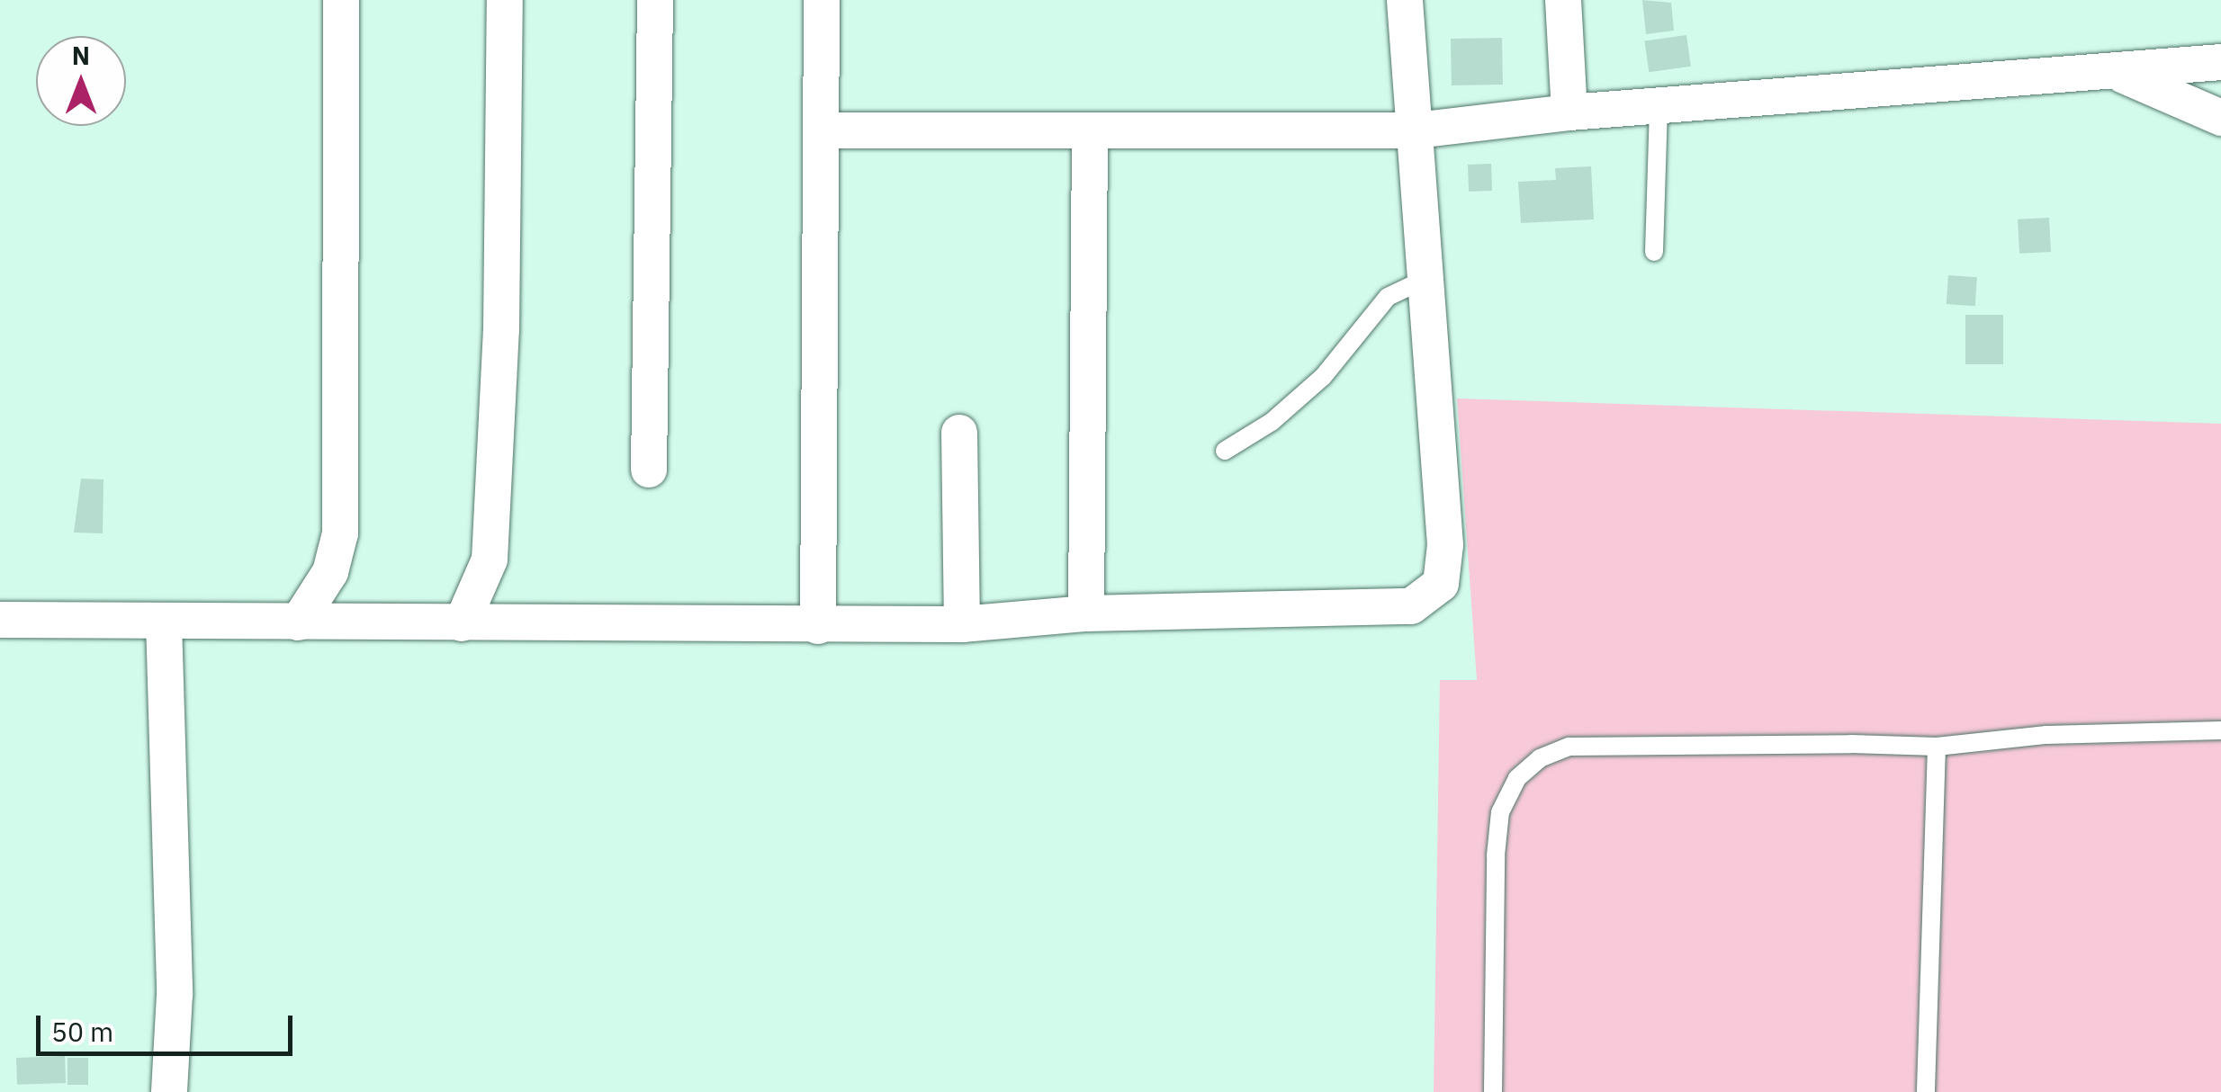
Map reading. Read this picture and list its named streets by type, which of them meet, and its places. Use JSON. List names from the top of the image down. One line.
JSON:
{"scale_bar":"50 m","north":"top"}
